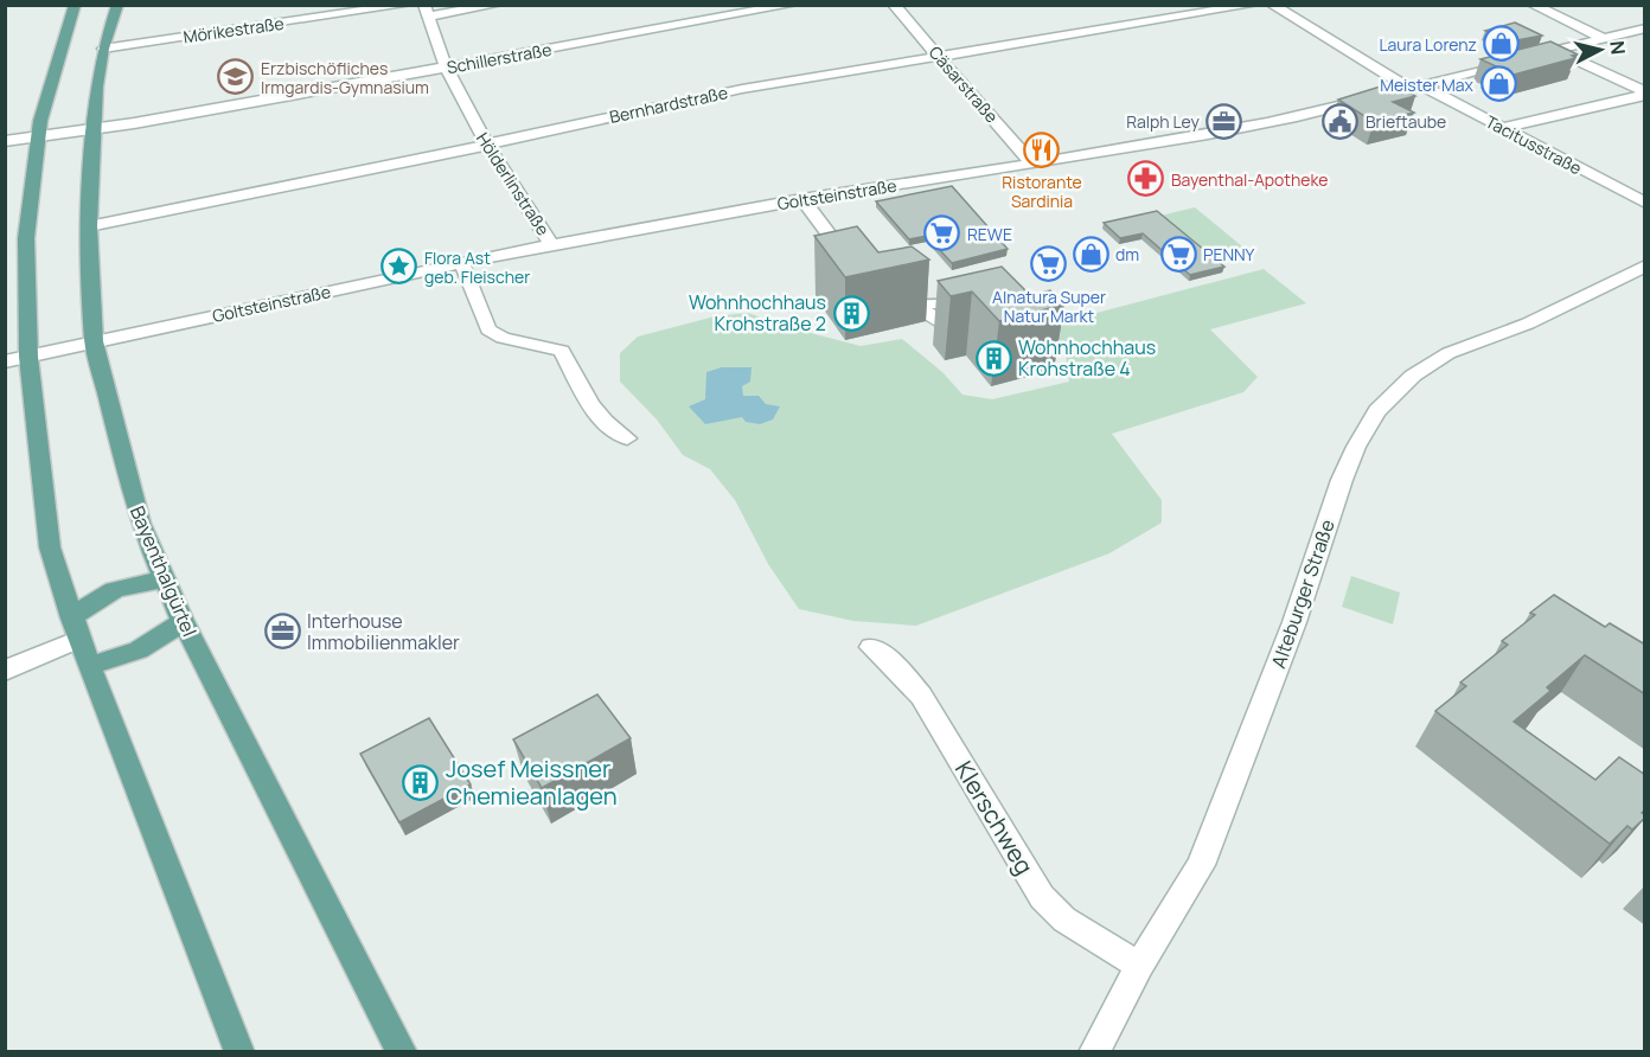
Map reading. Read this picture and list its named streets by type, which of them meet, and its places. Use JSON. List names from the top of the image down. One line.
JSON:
{"streets":{"main road":["Bayenthalgürtel"],"street":["Mörikestraße","Schillerstraße","Cäsarstraße","Bernhardstraße","Tacitusstraße","Hölderlinstraße","Goltsteinstraße","Alteburger Straße","Klerschweg"]},"crossings":[["Mörikestraße","Bayenthalgürtel"],["Schillerstraße","Hölderlinstraße"],["Schillerstraße","Bayenthalgürtel"],["Cäsarstraße","Bernhardstraße"],["Cäsarstraße","Goltsteinstraße"],["Bernhardstraße","Hölderlinstraße"],["Bernhardstraße","Bayenthalgürtel"],["Tacitusstraße","Goltsteinstraße"],["Hölderlinstraße","Goltsteinstraße"],["Goltsteinstraße","Bayenthalgürtel"],["Alteburger Straße","Klerschweg"]],"places":{"shop":["Laura Lorenz","Meister Max","dm"],"school or university":["Erzbischöfliches Irmgardis-Gymnasium"],"office":["Ralph Ley","Interhouse Immobilienmakler"],"public building":["Brieftaube"],"restaurant":["Ristorante Sardinia"],"pharmacy":["Bayenthal-Apotheke"],"supermarket":["REWE","PENNY","Alnatura Super Natur Markt"],"place":["Flora Ast geb. Fleischer"],"building":["Wohnhochhaus Krohstraße 2","Wohnhochhaus Krohstraße 4","Josef Meissner Chemieanlagen"]},"north":"right"}
